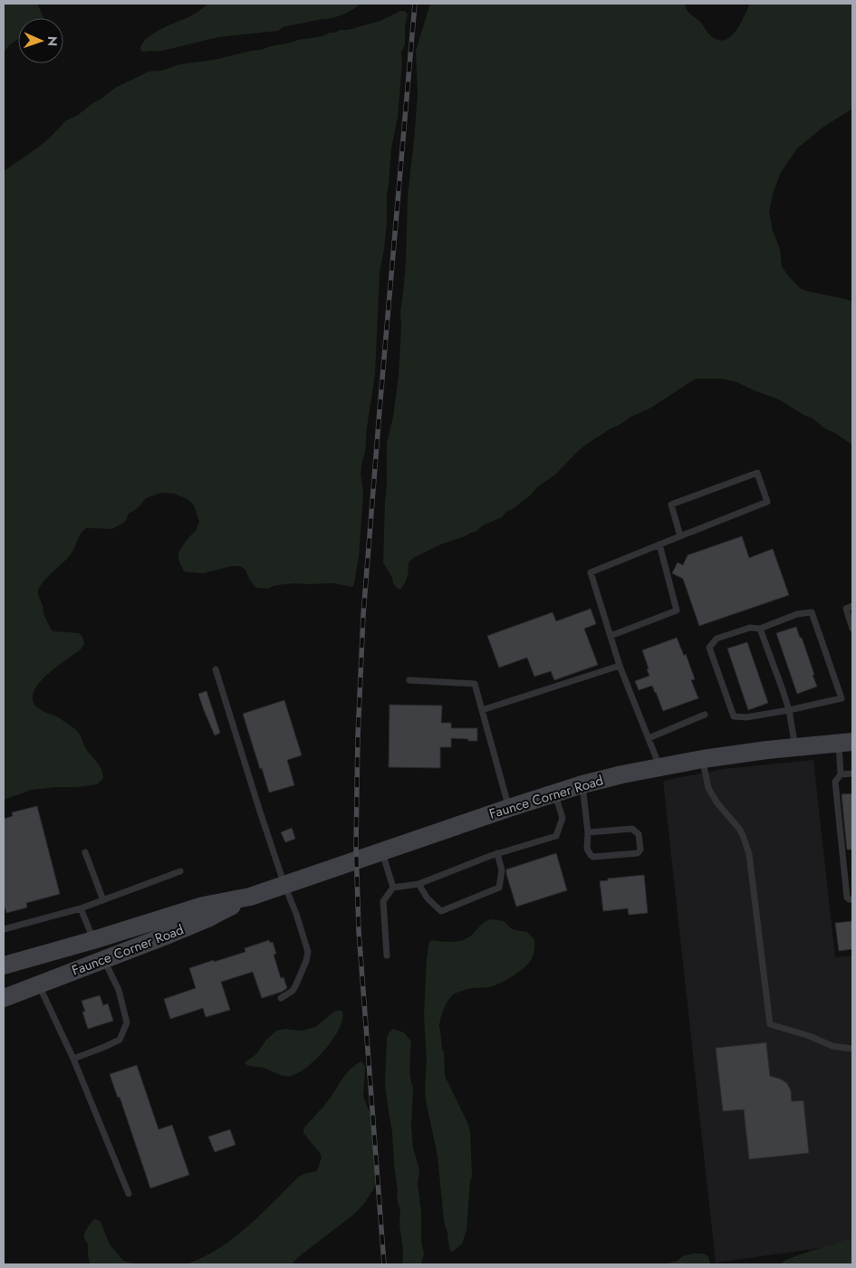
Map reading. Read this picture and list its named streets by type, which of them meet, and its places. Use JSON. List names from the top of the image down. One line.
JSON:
{"streets":{"main road":["Faunce Corner Road"]},"north":"right"}
